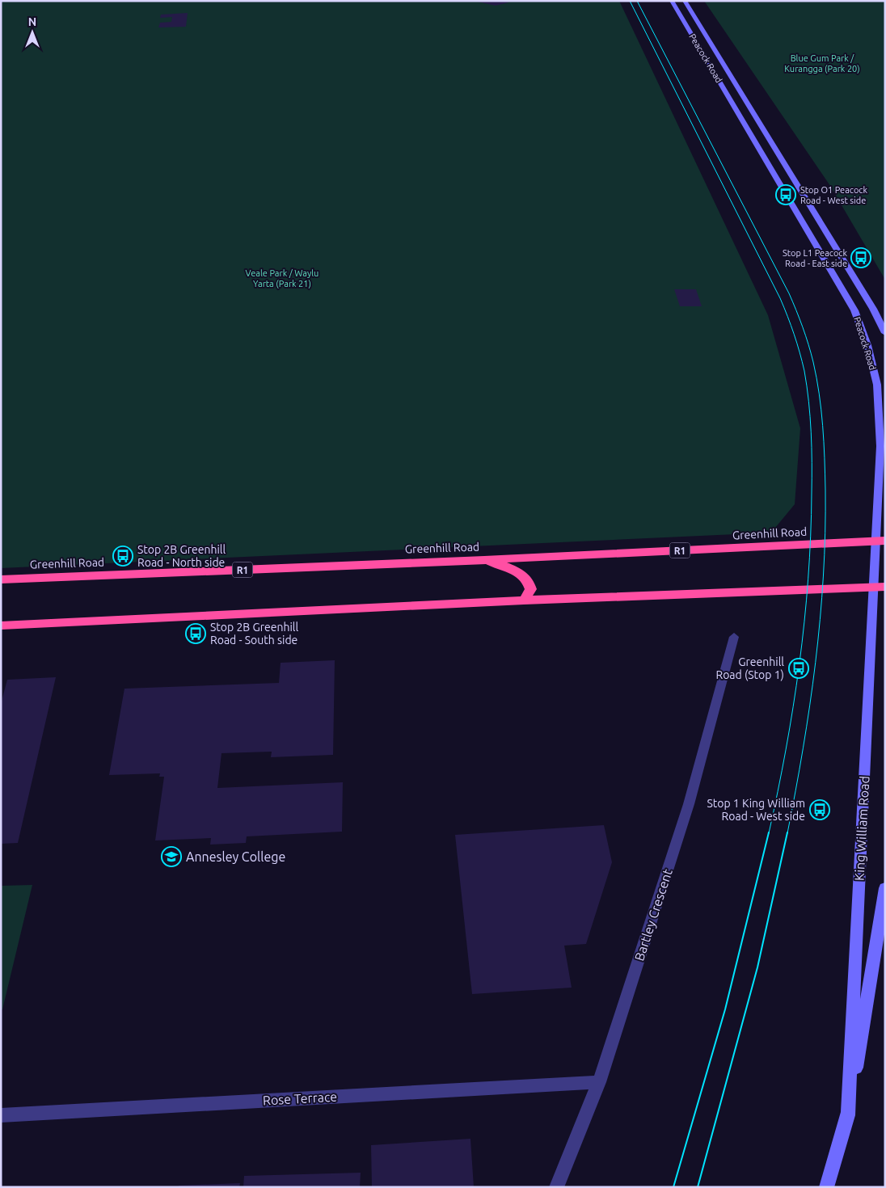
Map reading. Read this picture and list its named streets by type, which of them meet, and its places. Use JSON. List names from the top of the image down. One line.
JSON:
{"streets":{"highway":["Greenhill Road","R1"],"main road":["Peacock Road","King William Road"],"street":["Bartley Crescent","Rose Terrace"]},"crossings":[["Peacock Road","Greenhill Road"],["Peacock Road","King William Road"],["Greenhill Road","King William Road"],["Bartley Crescent","Rose Terrace"]],"parks":["Blue Gum Park / Kurangga (Park 20)","Veale Park / Waylu Yarta (Park 21)"],"places":{"bus stop":["Stop O1 Peacock Road - West side","Stop L1 Peacock Road - East side","Stop 2B Greenhill Road - North side","Stop 2B Greenhill Road - South side","Greenhill Road (Stop 1)","Stop 1 King William Road - West side"],"school or university":["Annesley College"]},"north":"top"}
